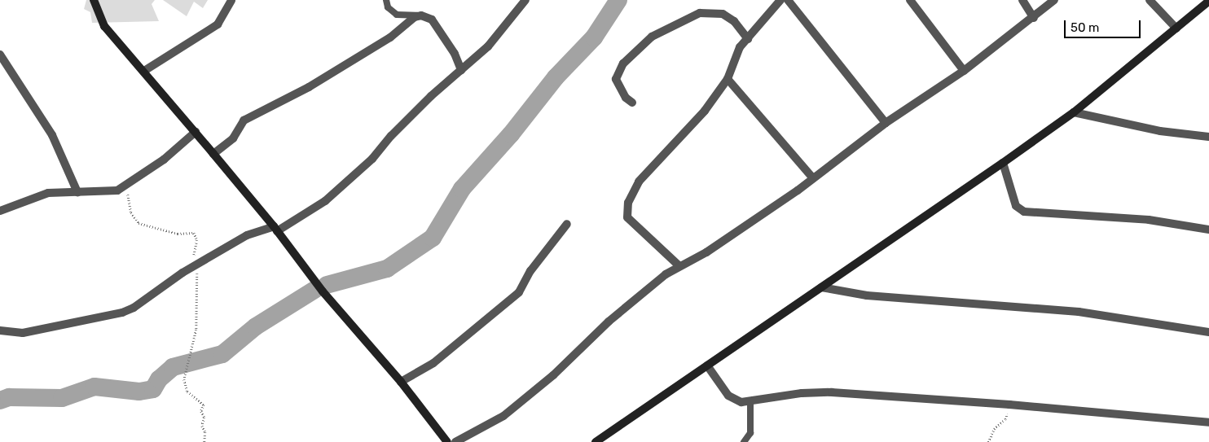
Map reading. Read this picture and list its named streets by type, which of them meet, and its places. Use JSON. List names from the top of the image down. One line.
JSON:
{"scale_bar":"50 m"}
